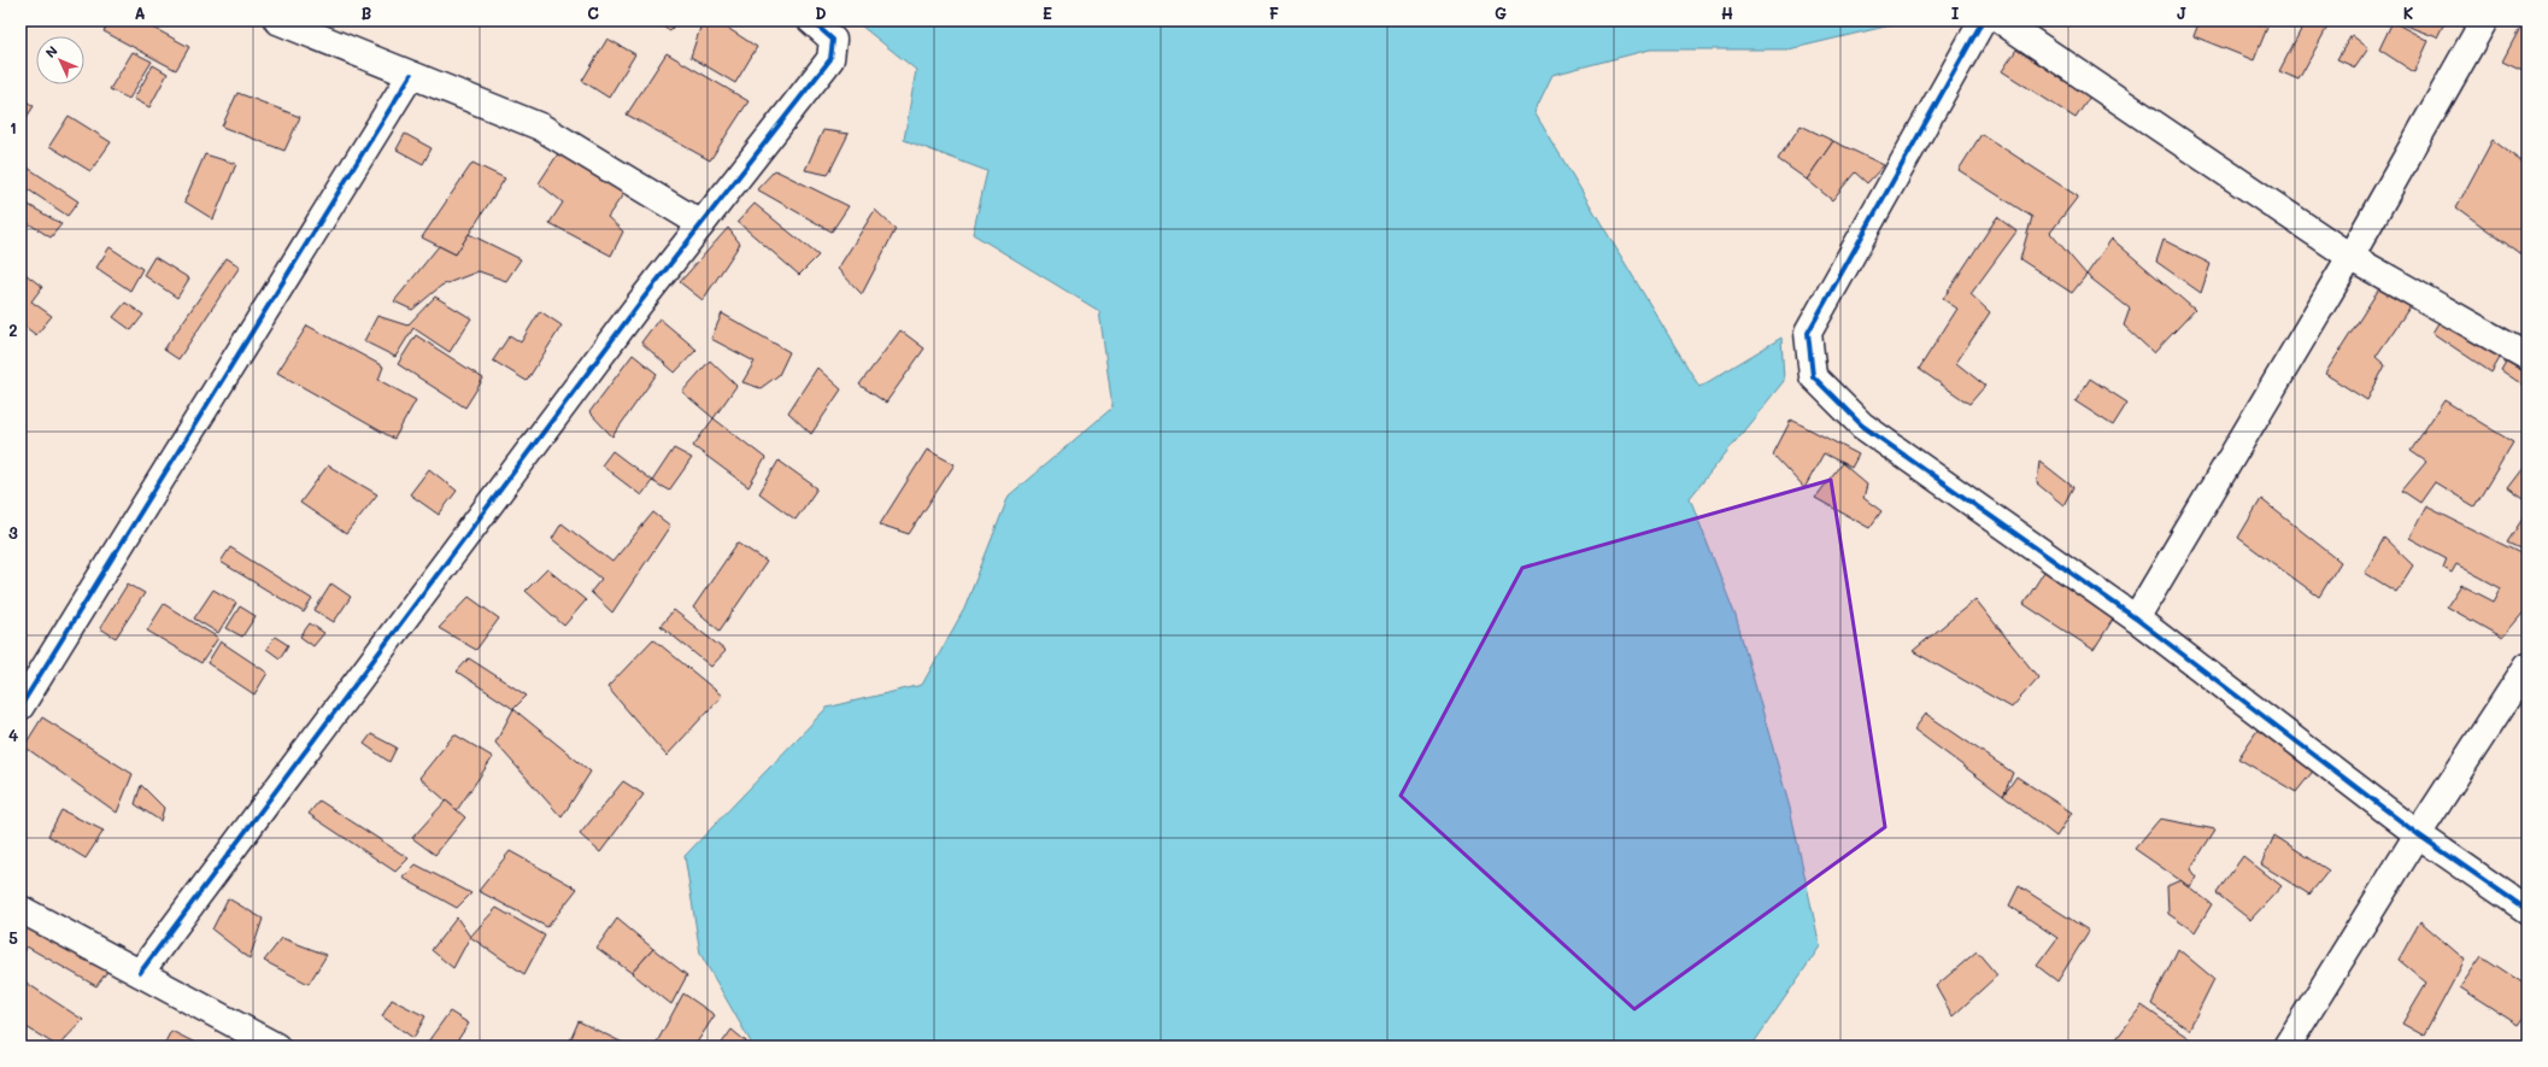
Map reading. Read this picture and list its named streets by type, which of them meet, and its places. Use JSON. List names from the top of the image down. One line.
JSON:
{"north":"top left","grid":{"columns":["A","B","C","D","E","F","G","H","I","J","K"],"rows":["1","2","3","4","5"]}}
